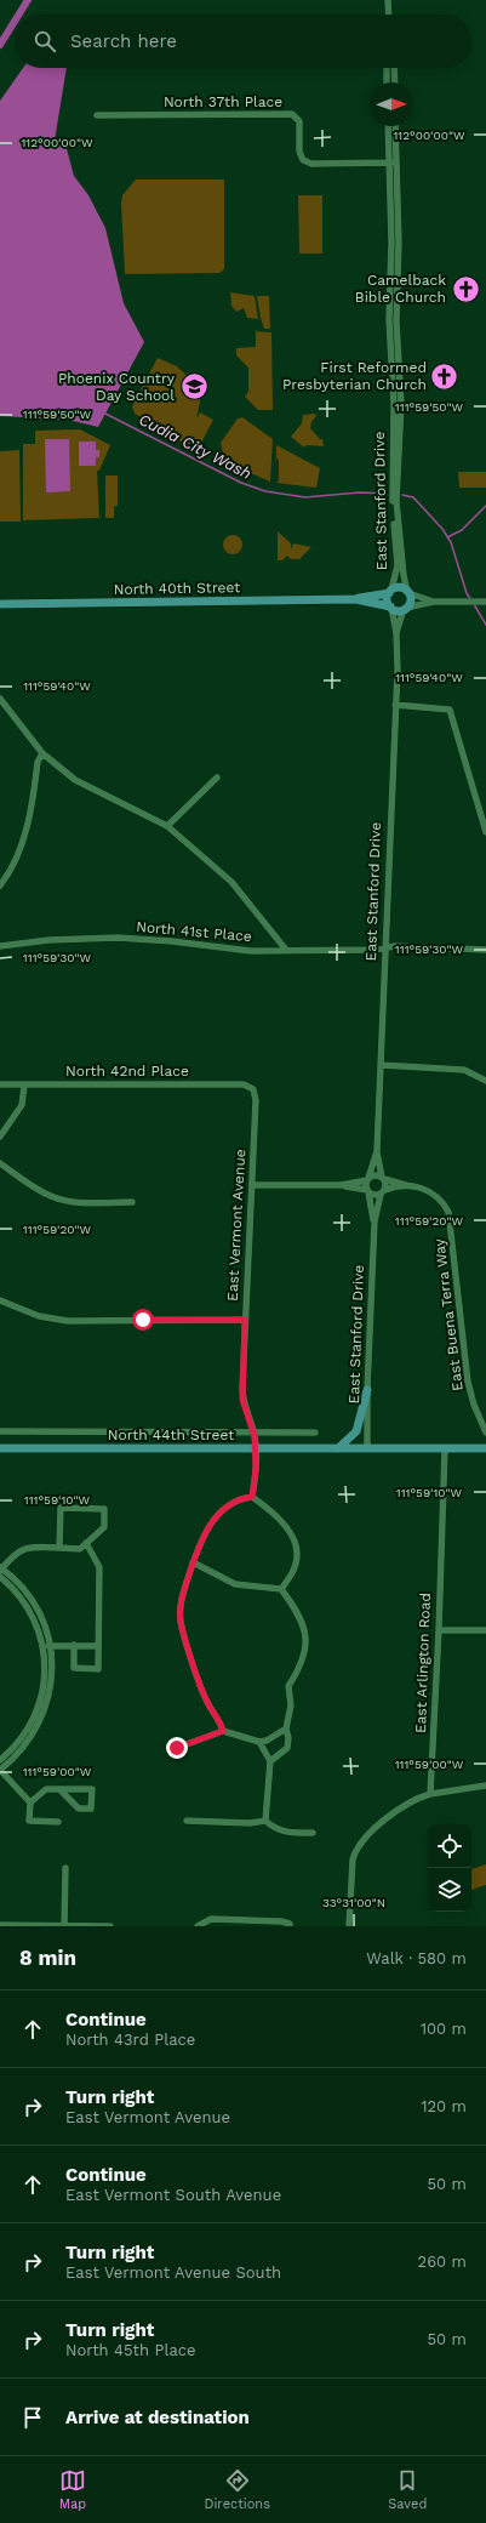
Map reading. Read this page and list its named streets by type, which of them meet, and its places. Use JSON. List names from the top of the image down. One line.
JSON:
{"streets":{"main road":["North 40th Street","North 44th Street"],"street":["North 37th Place","East Stanford Drive","North 41st Place","North 42nd Place","East Vermont Avenue","East Buena Terra Way","East Arlington Road"]},"crossings":[["North 37th Place","East Stanford Drive"],["East Stanford Drive","North 40th Street"],["East Stanford Drive","North 41st Place"],["East Stanford Drive","North 44th Street"],["North 42nd Place","East Vermont Avenue"],["East Vermont Avenue","North 44th Street"],["North 44th Street","East Arlington Road"]],"water":["Cudia City Wash"],"places":{"church":["Camelback Bible Church","First Reformed Presbyterian Church"],"school or university":["Phoenix Country Day School"]},"north":"right","page":{"search":"Search here","heading":["8 min","Walk · 580 m"],"list":[["Continue","North 43rd Place","100 m"],["Turn right","East Vermont Avenue","120 m"],["Continue","East Vermont South Avenue","50 m"],["Turn right","East Vermont Avenue South","260 m"],["Turn right","North 45th Place","50 m"],"Arrive at destination"],"nav":["Map","Directions","Saved"]},"coordinates":["112°00'00\"W","111°59'50\"W","111°59'40\"W","111°59'30\"W","111°59'20\"W","111°59'10\"W","111°59'00\"W","33°31'00\"N"]}
